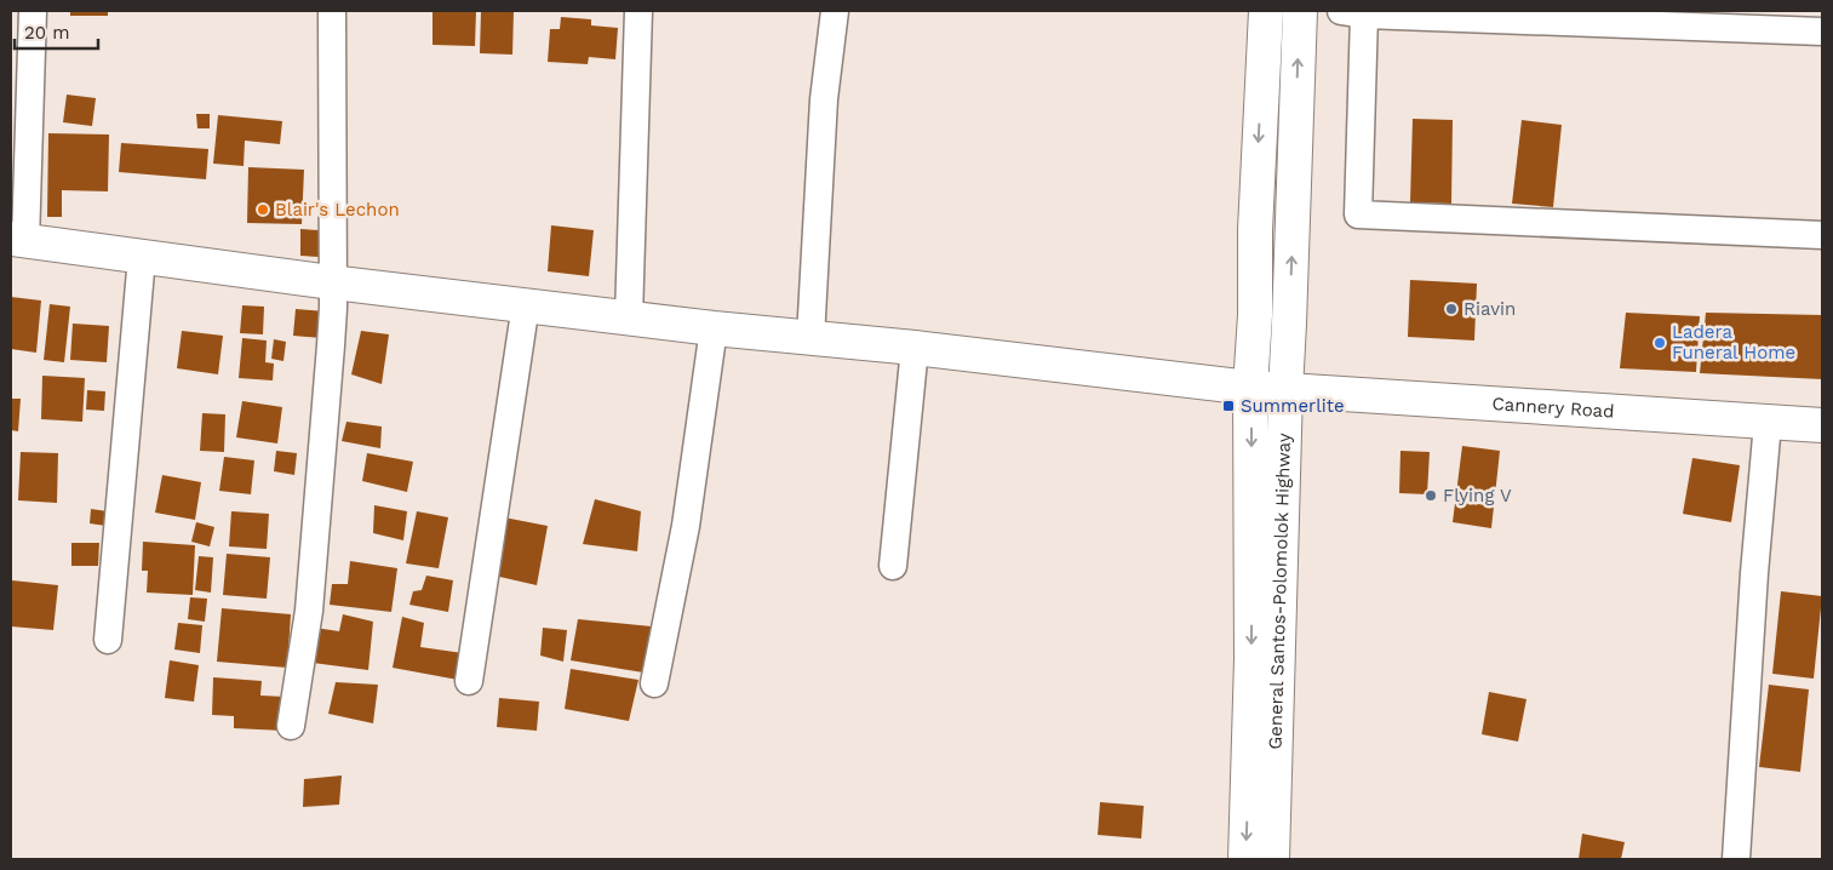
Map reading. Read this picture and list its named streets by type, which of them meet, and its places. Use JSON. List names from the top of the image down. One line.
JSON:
{"streets":{"main road":["Cannery Road","General Santos-Polomolok Highway"]},"crossings":[["Cannery Road","General Santos-Polomolok Highway"]],"places":{"other":["Blair's Lechon","Riavin","Ladera Funeral Home","Flying V"],"transit":["Summerlite"]},"scale_bar":"20 m"}
